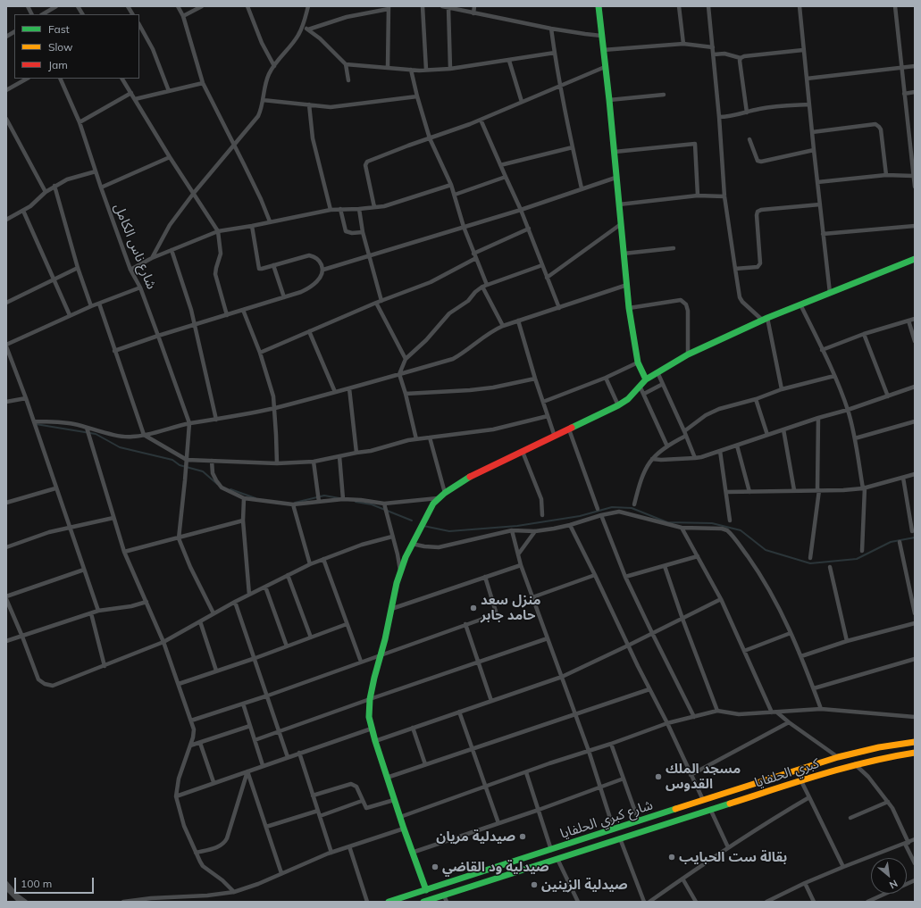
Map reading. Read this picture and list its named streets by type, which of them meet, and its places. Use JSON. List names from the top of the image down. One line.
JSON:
{"streets":{"street":["شارع ناس الكامل","كبري الحلفايا","شارع كبري الحلفايا"]},"places":["منزل سعد حامد جابر","مسجد الملك القدوس","صيدلية مريان","بقالة ست الحبايب","صيدلية ود القاضي","صيدلية الزينين"],"legend":["Fast","Slow","Jam"],"scale_bar":"100 m","north":"bottom right"}
